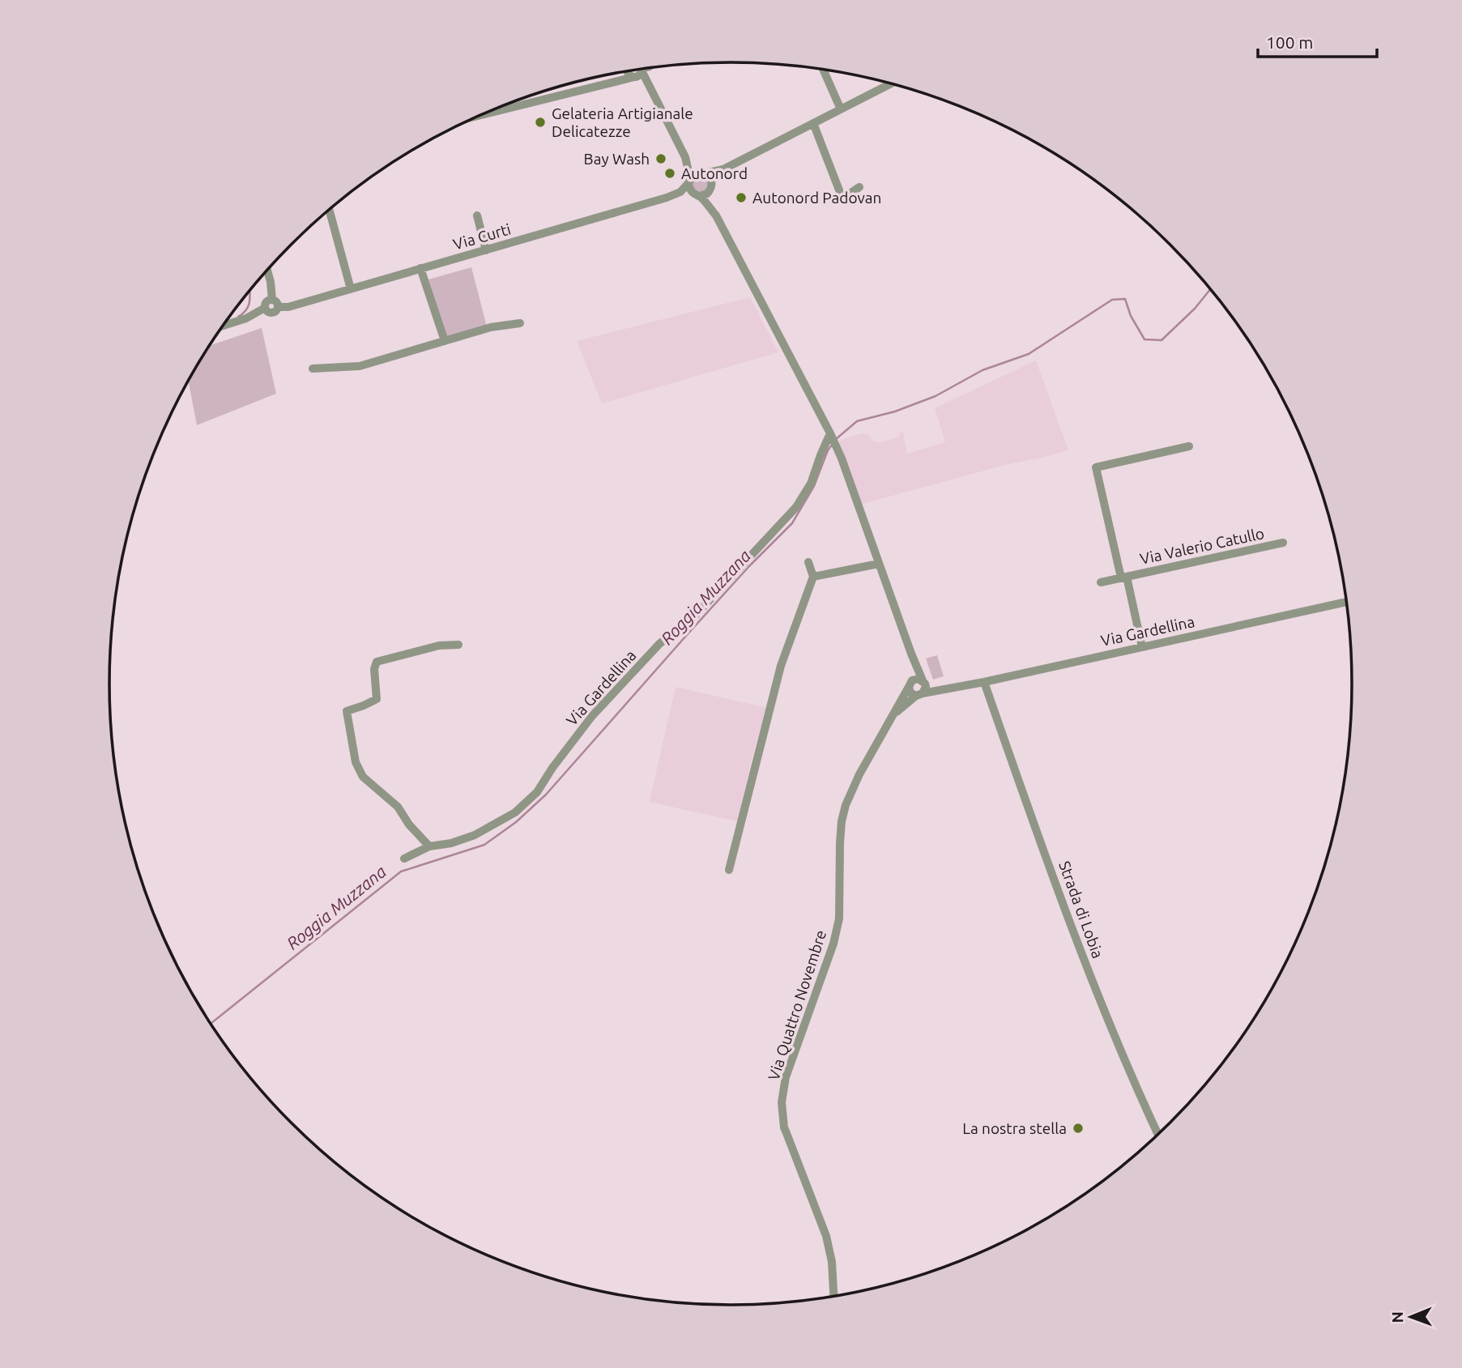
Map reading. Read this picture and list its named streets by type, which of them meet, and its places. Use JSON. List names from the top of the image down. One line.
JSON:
{"streets":{"street":["Via Curti","Via Valerio Catullo","Via Gardellina","Strada di Lobia","Via Quattro Novembre"]},"crossings":[["Via Valerio Catullo","Via Gardellina"],["Via Gardellina","Strada di Lobia"],["Via Gardellina","Via Quattro Novembre"]],"water":["Roggia Muzzana"],"places":["Gelateria Artigianale Delicatezze","Bay Wash","Autonord","Autonord Padovan","La nostra stella"],"scale_bar":"100 m","north":"left"}
